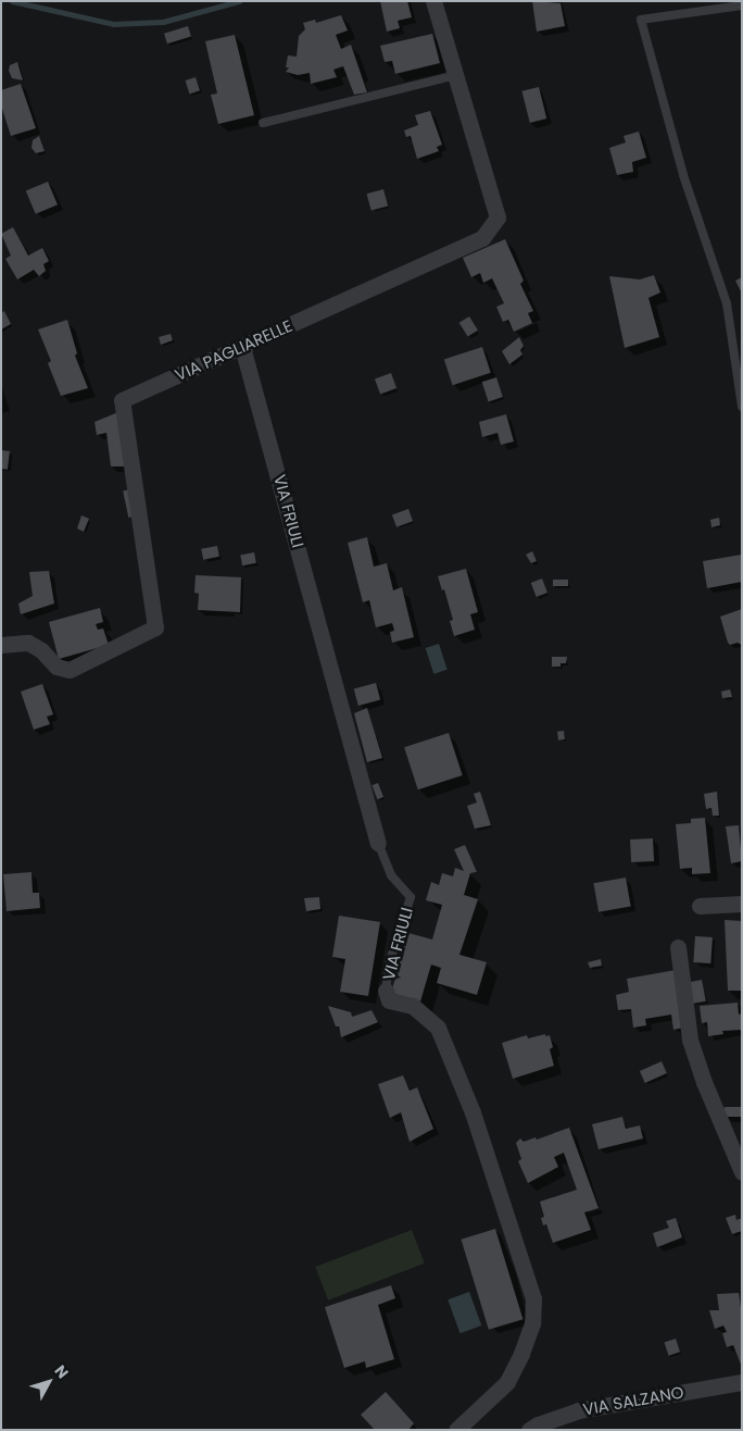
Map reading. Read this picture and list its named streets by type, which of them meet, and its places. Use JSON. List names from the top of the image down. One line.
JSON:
{"streets":{"street":["VIA PAGLIARELLE","VIA FRIULI","VIA SALZANO"]},"crossings":[["VIA PAGLIARELLE","VIA FRIULI"]],"north":"top right"}
